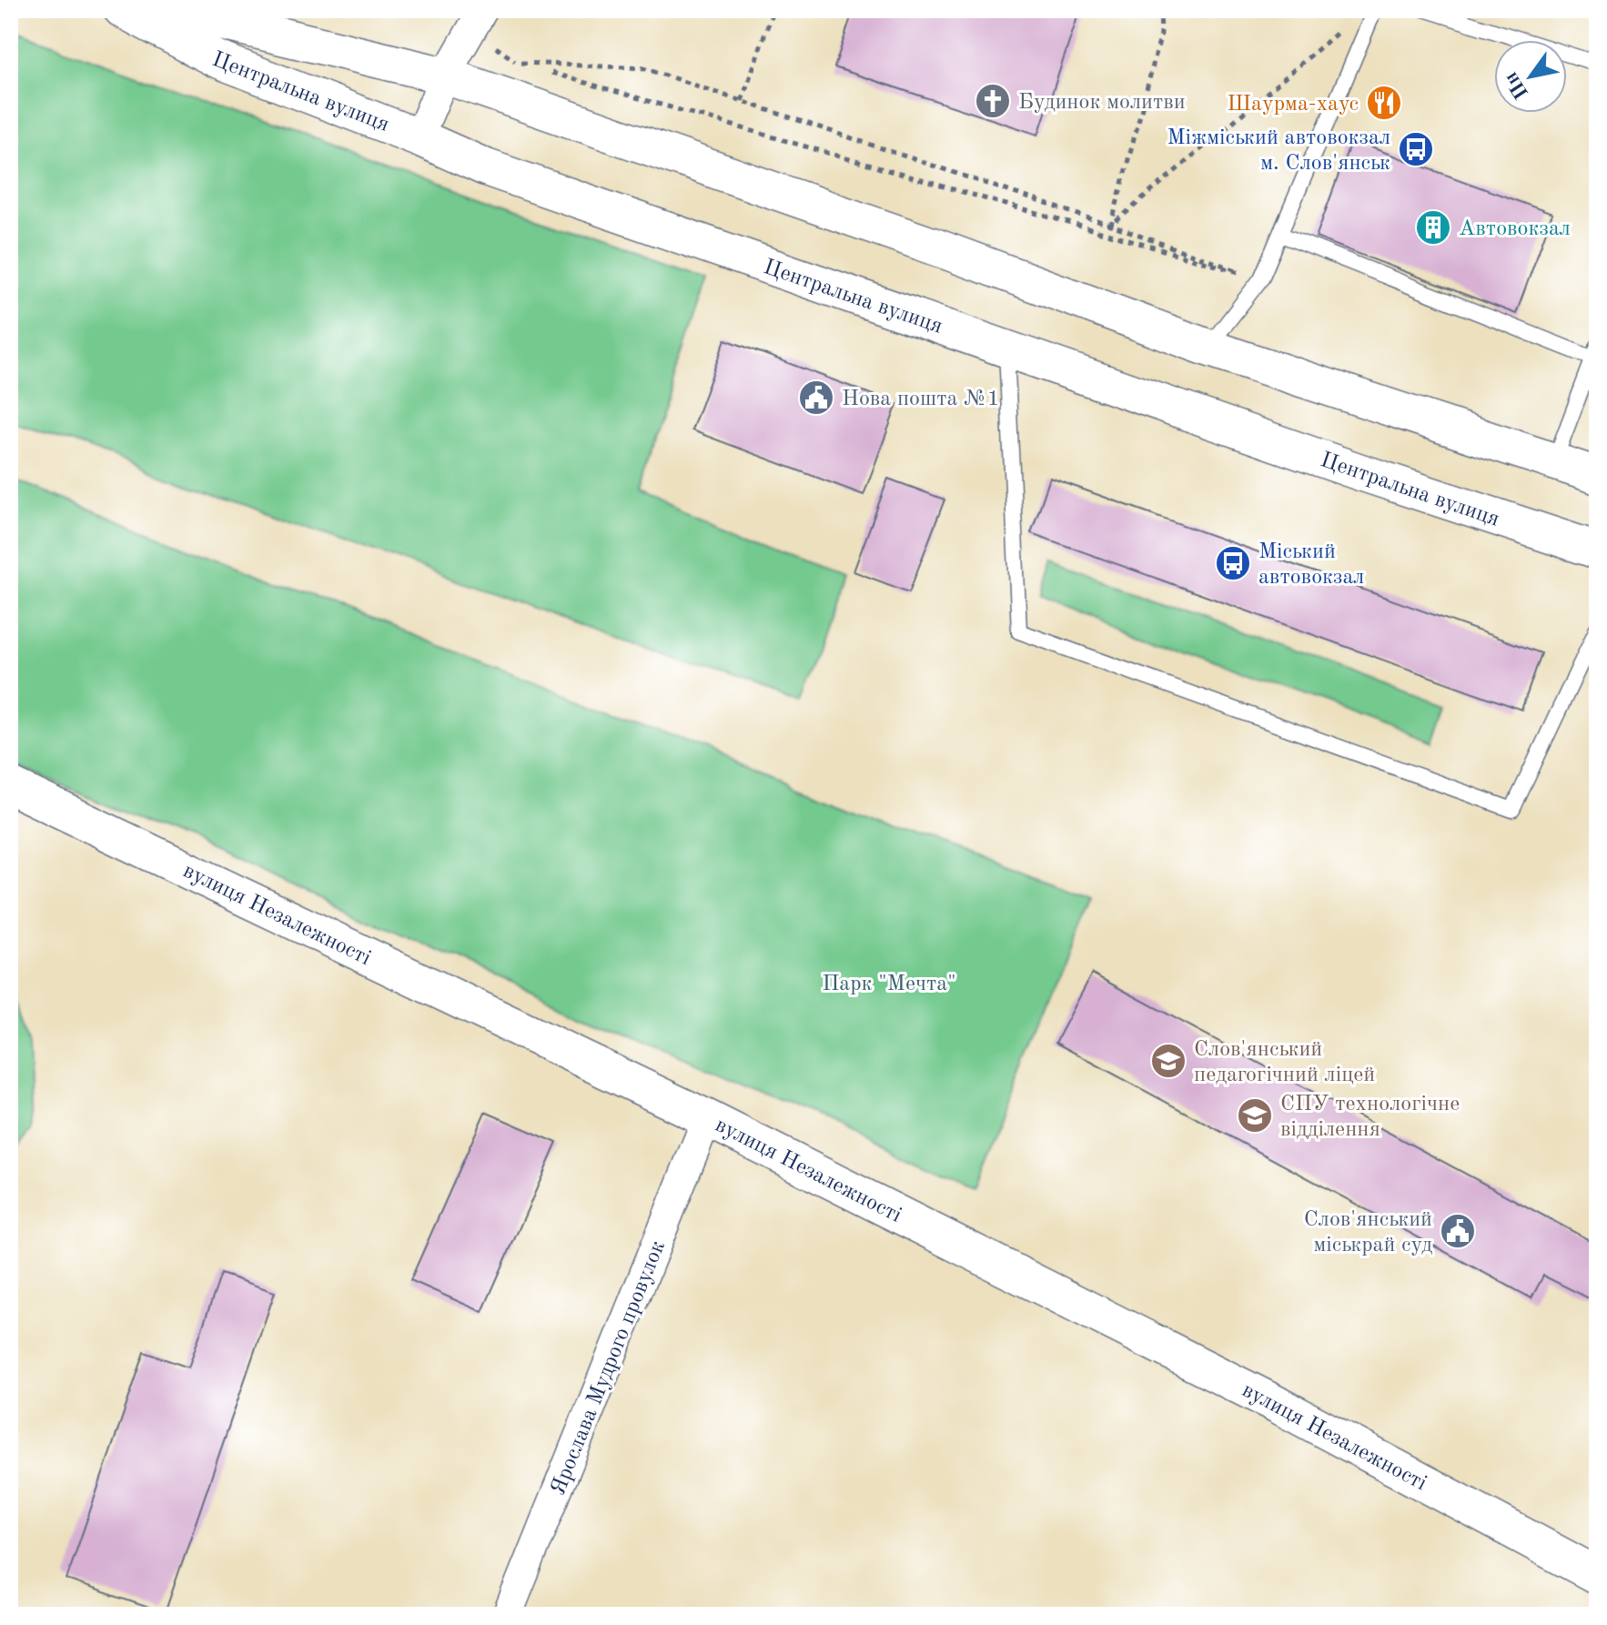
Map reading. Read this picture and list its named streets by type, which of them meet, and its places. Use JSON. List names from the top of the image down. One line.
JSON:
{"streets":{"street":["Центральна вулиця","вулиця Незалежності","Ярослава Мудрого провулок"]},"crossings":[["вулиця Незалежності","Ярослава Мудрого провулок"]],"parks":["Парк \"Мечта\""],"places":{"church":["Будинок молитви"],"restaurant":["Шаурма-хаус"],"bus stop":["Міжміський автовокзал м. Слов'янськ","Міський автовокзал"],"building":["Автовокзал"],"public building":["Нова пошта №1","Слов'янський міськрай суд"],"school or university":["Слов'янський педагогічний ліцей","СПУ технологічне відділення"]},"north":"bottom left"}
